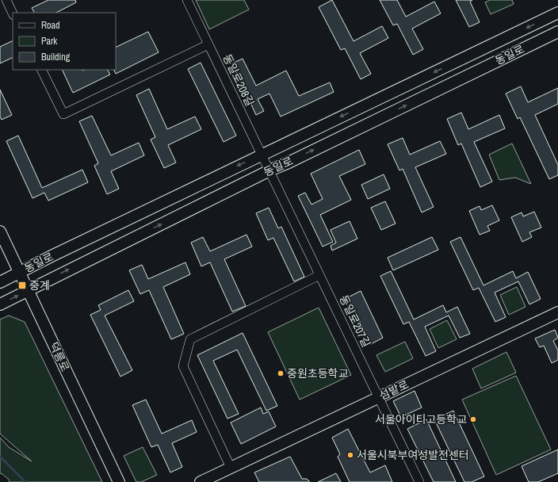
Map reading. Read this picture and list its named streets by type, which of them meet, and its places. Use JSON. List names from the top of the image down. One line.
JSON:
{"streets":{"main road":["동일로","덕릉로","섬밭로"],"street":["동일로208길","동일로207길"]},"crossings":[["동일로","동일로208길"],["동일로","동일로207길"],["동일로","덕릉로"],["동일로208길","동일로207길"],["동일로207길","섬밭로"]],"places":{"transit":["중계"],"other":["중원초등학교","서울아이티고등학교","서울시북부여성발전센터"]},"legend":["Road","Park","Building"]}
